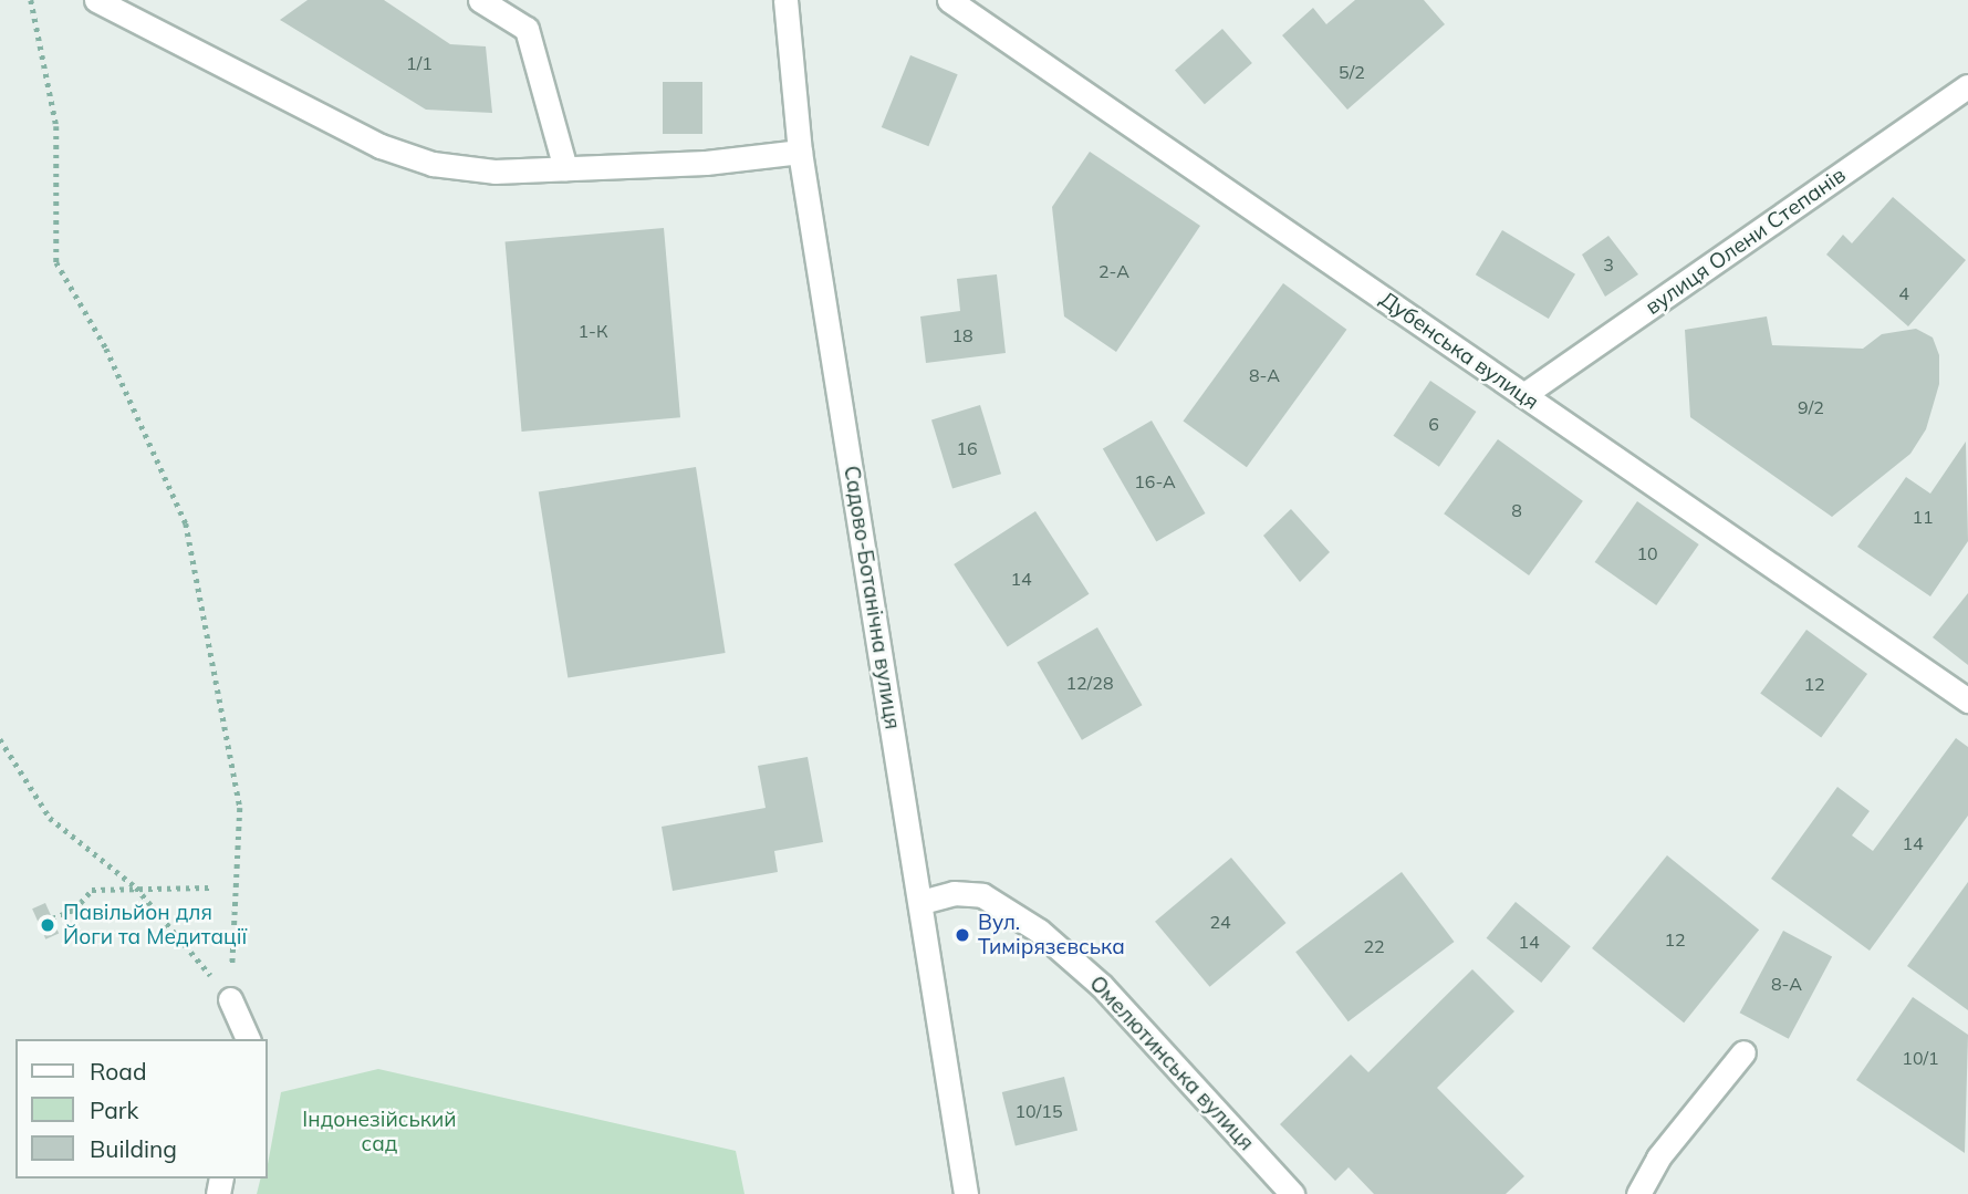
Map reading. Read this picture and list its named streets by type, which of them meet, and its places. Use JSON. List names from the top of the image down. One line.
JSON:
{"streets":{"street":["вулиця Олени Степанів","Дубенська вулиця","Садово-Ботанічна вулиця","Омелютинська вулиця"]},"crossings":[["вулиця Олени Степанів","Дубенська вулиця"],["Садово-Ботанічна вулиця","Омелютинська вулиця"]],"parks":["Індонезійський сад"],"places":["Павільйон для Йоги та Медитації","Вул. Тимірязєвська"],"house_numbers":["1/1","5/2","3","2-А","4","1-К","18","8-А","9/2","6","16","16-А","8","11","10","14","12/28","12","14","24","12","14","22","8-А","10/1","10/15"],"legend":["Road","Park","Building"]}
